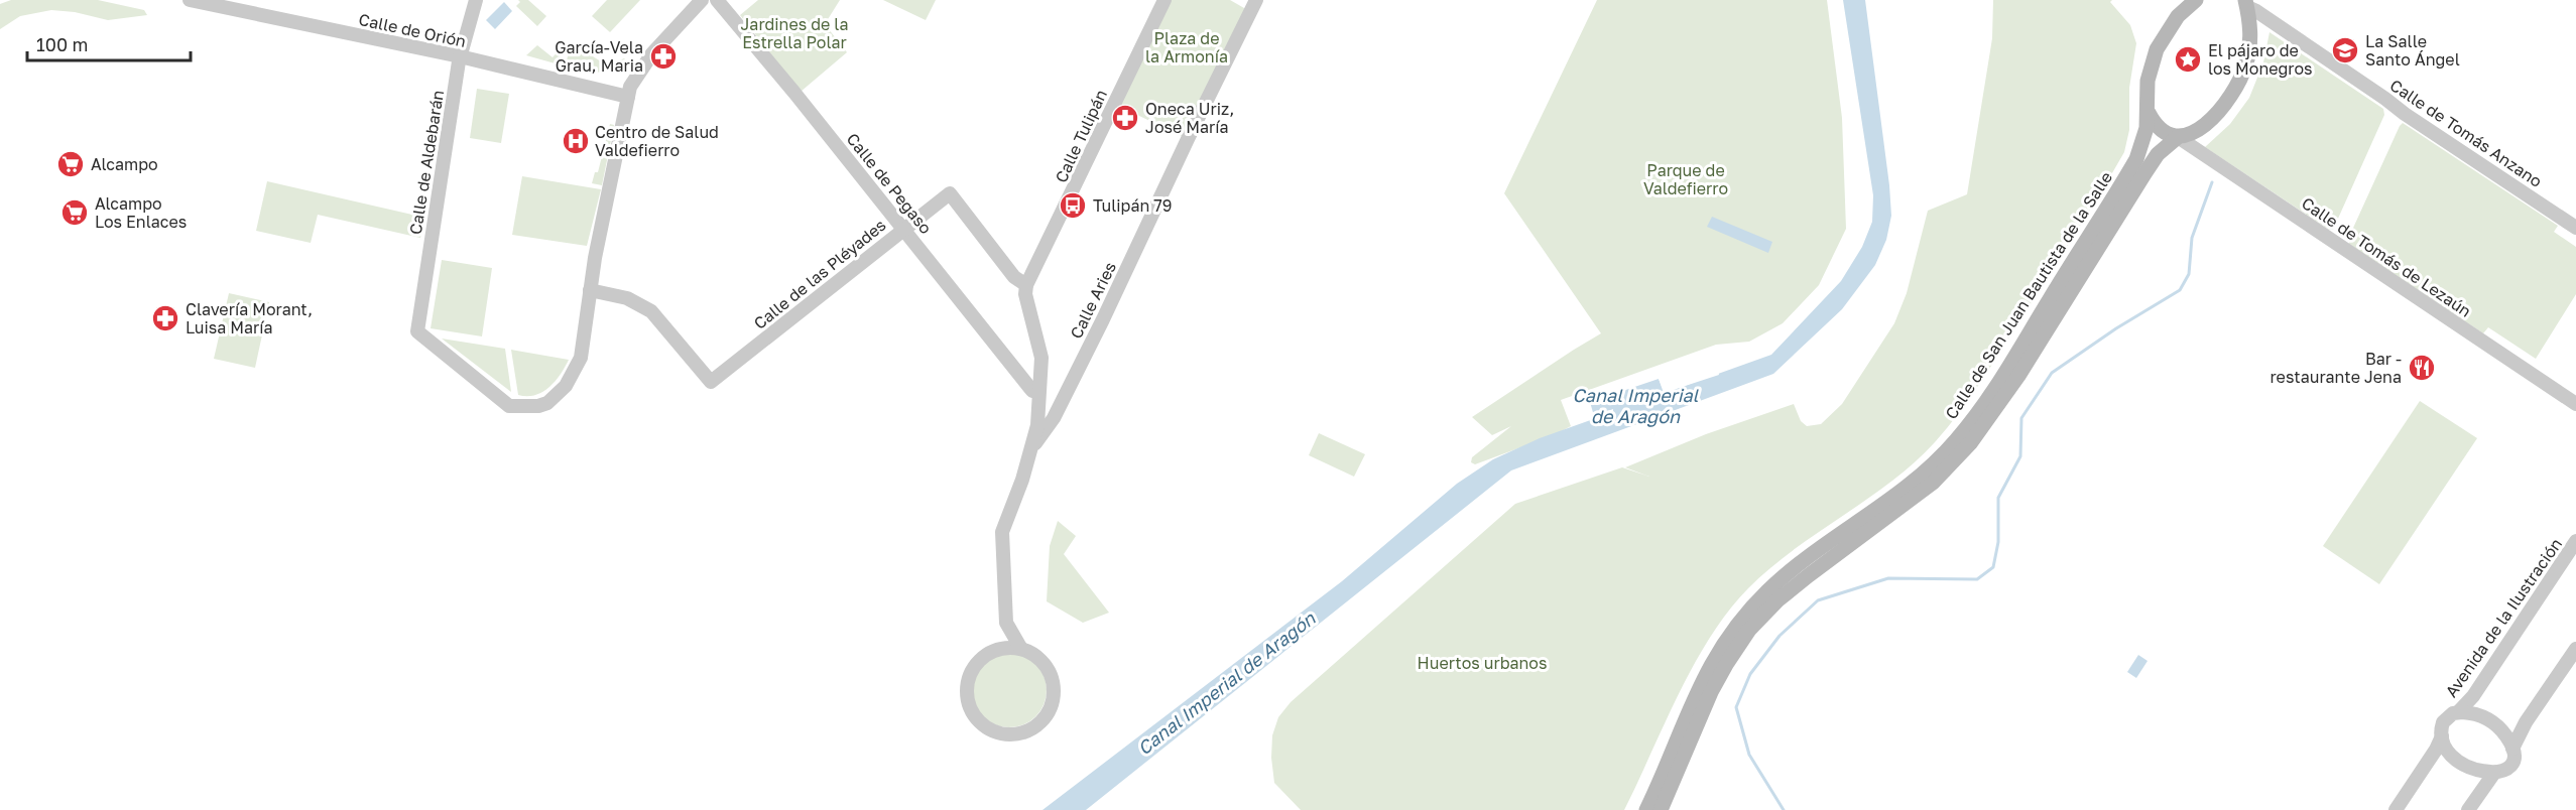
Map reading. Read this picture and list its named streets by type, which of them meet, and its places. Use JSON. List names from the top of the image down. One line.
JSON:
{"streets":{"main road":["Calle de San Juan Bautista de la Salle"],"street":["Calle de Orión","Calle de Tomás Anzano","Calle Tulipán","Calle de Aldebarán","Calle de Pegaso","Calle de Tomás de Lezaún","Calle de las Pléyades","Calle Aries","Avenida de la Ilustración"]},"crossings":[["Calle de Orión","Calle de Aldebarán"],["Calle de Tomás Anzano","Calle de San Juan Bautista de la Salle"],["Calle Tulipán","Calle de las Pléyades"],["Calle de Aldebarán","Calle de las Pléyades"],["Calle de Pegaso","Calle de las Pléyades"],["Calle de Tomás de Lezaún","Calle de San Juan Bautista de la Salle"]],"water":["Canal Imperial de Aragón"],"parks":["Jardines de la Estrella Polar","Plaza de la Armonía","Parque de Valdefierro","Huertos urbanos"],"places":{"school or university":["La Salle Santo Ángel"],"pharmacy":["García-Vela Grau, Maria","Oneca Uriz, José María","Clavería Morant, Luisa María"],"place":["El pájaro de los Monegros"],"hospital":["Centro de Salud Valdefierro"],"supermarket":["Alcampo","Alcampo Los Enlaces"],"bus stop":["Tulipán 79"],"restaurant":["Bar - restaurante Jena"]},"scale_bar":"100 m"}
